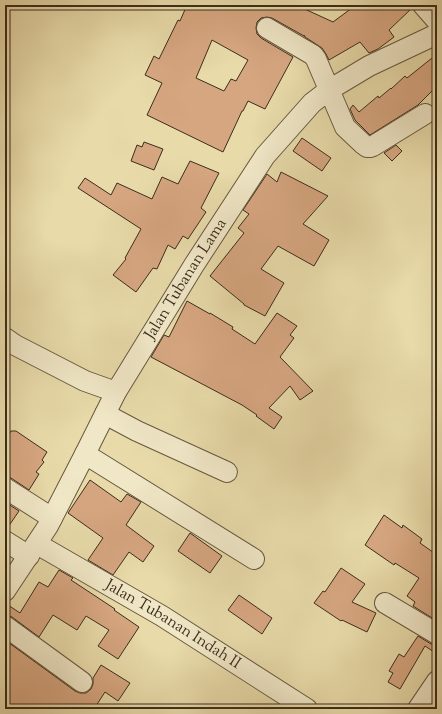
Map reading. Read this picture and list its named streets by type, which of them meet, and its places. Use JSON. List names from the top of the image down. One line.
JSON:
{"streets":{"street":["Jalan Tubanan Lama","Jalan Tubanan Indah II"]},"crossings":[["Jalan Tubanan Lama","Jalan Tubanan Indah II"]]}
